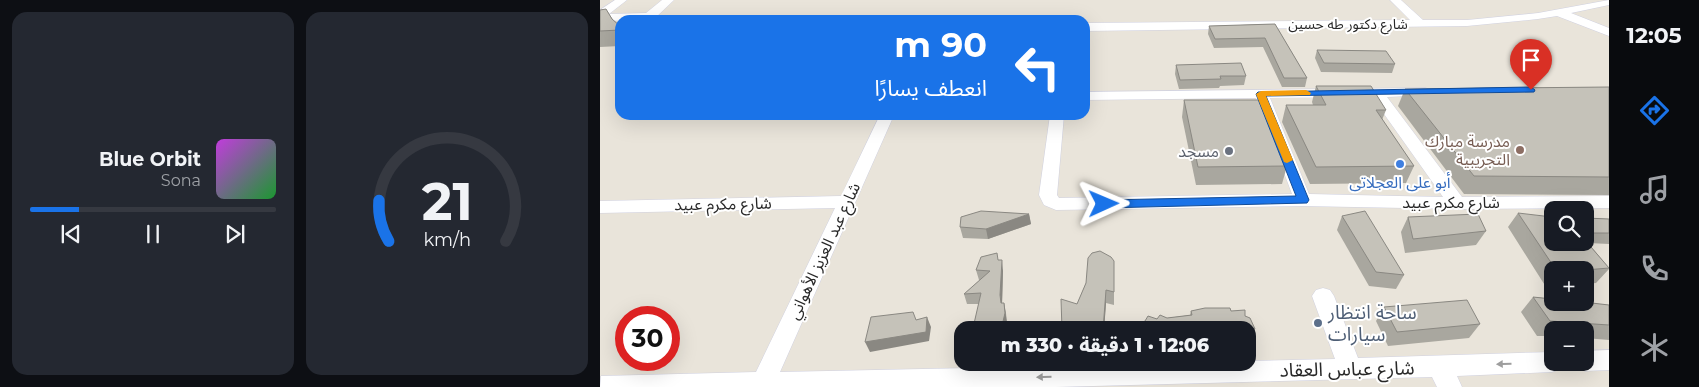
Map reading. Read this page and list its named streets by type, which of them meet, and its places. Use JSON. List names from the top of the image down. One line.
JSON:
{"streets":{"street":["شارع دكتور طه حسين","شارع مكرم عبيد","شارع عبد العزيز الأهواني","شارع عباس العقاد"]},"crossings":[["شارع مكرم عبيد","شارع عبد العزيز الأهواني"],["شارع عبد العزيز الأهواني","شارع عباس العقاد"]],"one_way":["شارع عباس العقاد"],"places":["مدرسة مبارك التجريبية","مسجد","أبو على العجلاتى","ساحة انتظار سيارات"],"page":{"tabs":"12:05","turn":["90 m","انعطف يسارًا"],"song":["Blue Orbit","Sona"],"map_buttons":["+","−"],"limit":"30","trip":"12:06 · 1 دقيقة · 330 m","gauge":["21","km/h"]}}
